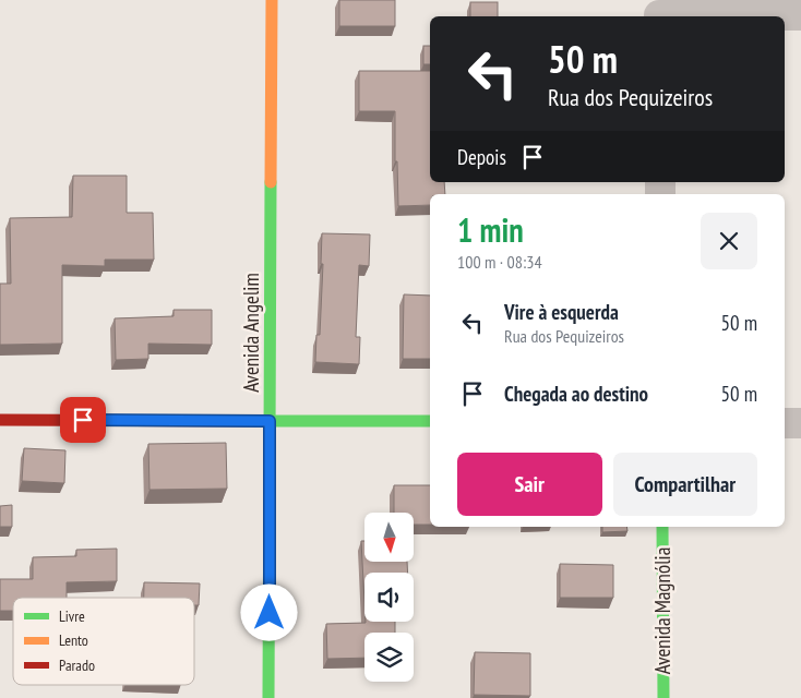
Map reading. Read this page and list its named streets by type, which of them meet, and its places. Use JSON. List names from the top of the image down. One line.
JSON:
{"streets":{"street":["Avenida Angelim","Avenida Magnólia"]},"legend":["Livre","Lento","Parado"],"north":"bottom","page":{"turn":["50 m","Rua dos Pequizeiros"],"then":"Depois","heading":["1 min","100 m · 08:34"],"list":[{"name":"Vire à esquerda","note":"Rua dos Pequizeiros","value":"50 m"},{"name":"Chegada ao destino","value":"50 m"}],"buttons":["Sair","Compartilhar"]}}
